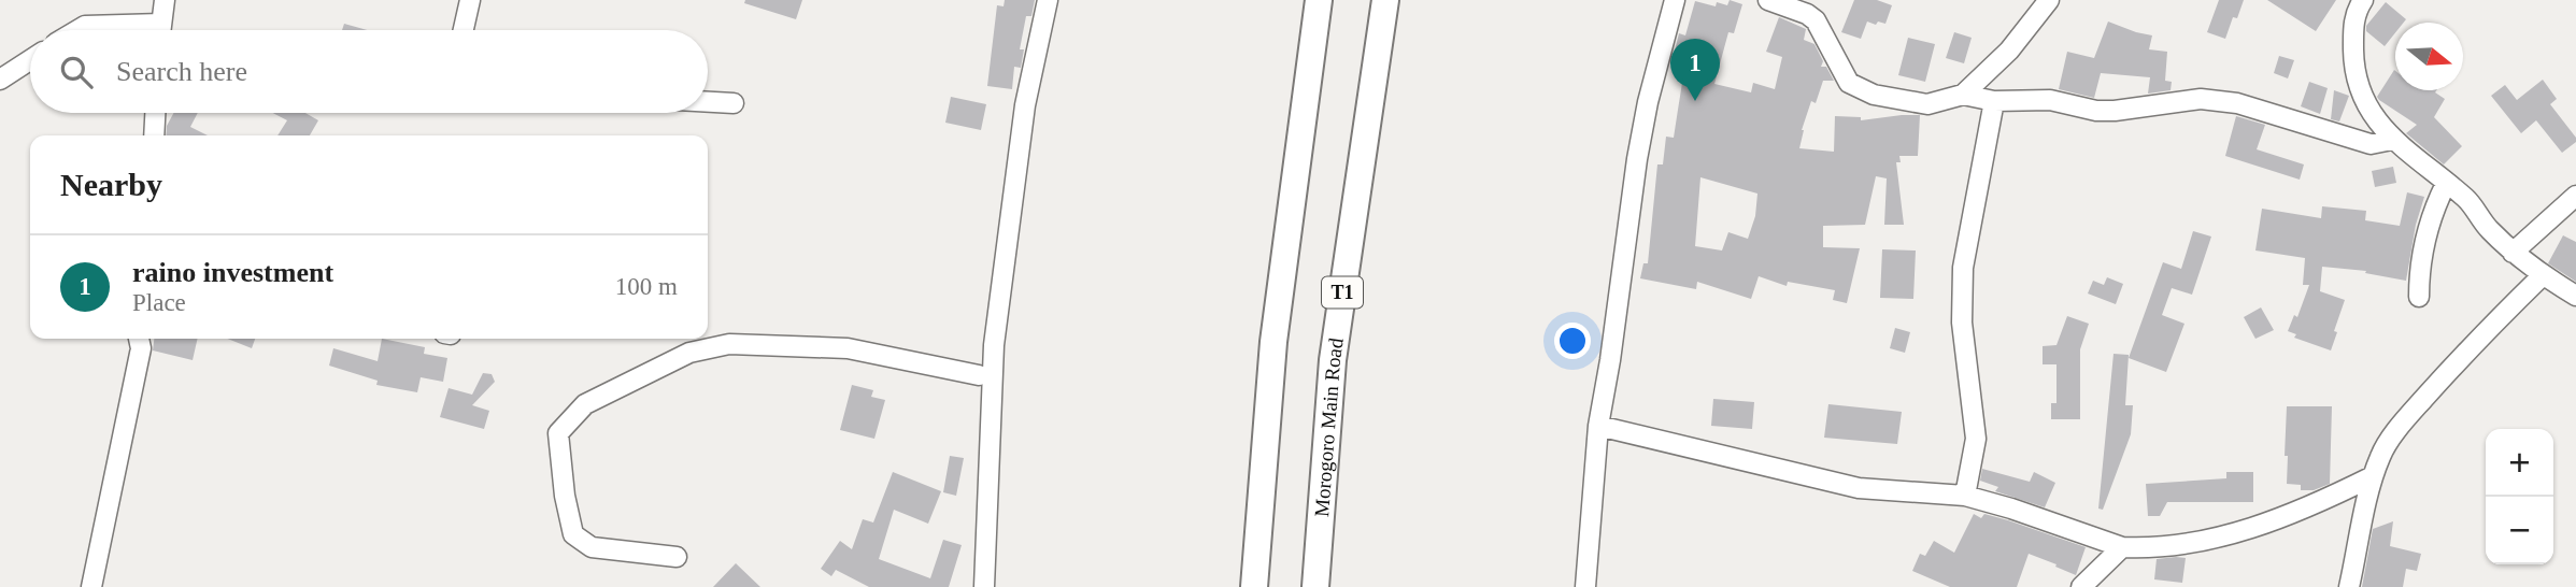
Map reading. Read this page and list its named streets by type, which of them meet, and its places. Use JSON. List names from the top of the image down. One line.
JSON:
{"streets":{"highway":["T1","Morogoro Main Road"]},"north":"right","page":{"search":"Search here","pins":"1","heading":"Nearby","list":[{"mark":"1","name":"raino investment","note":"Place","value":"100 m"}],"map_buttons":["+","−"]}}
